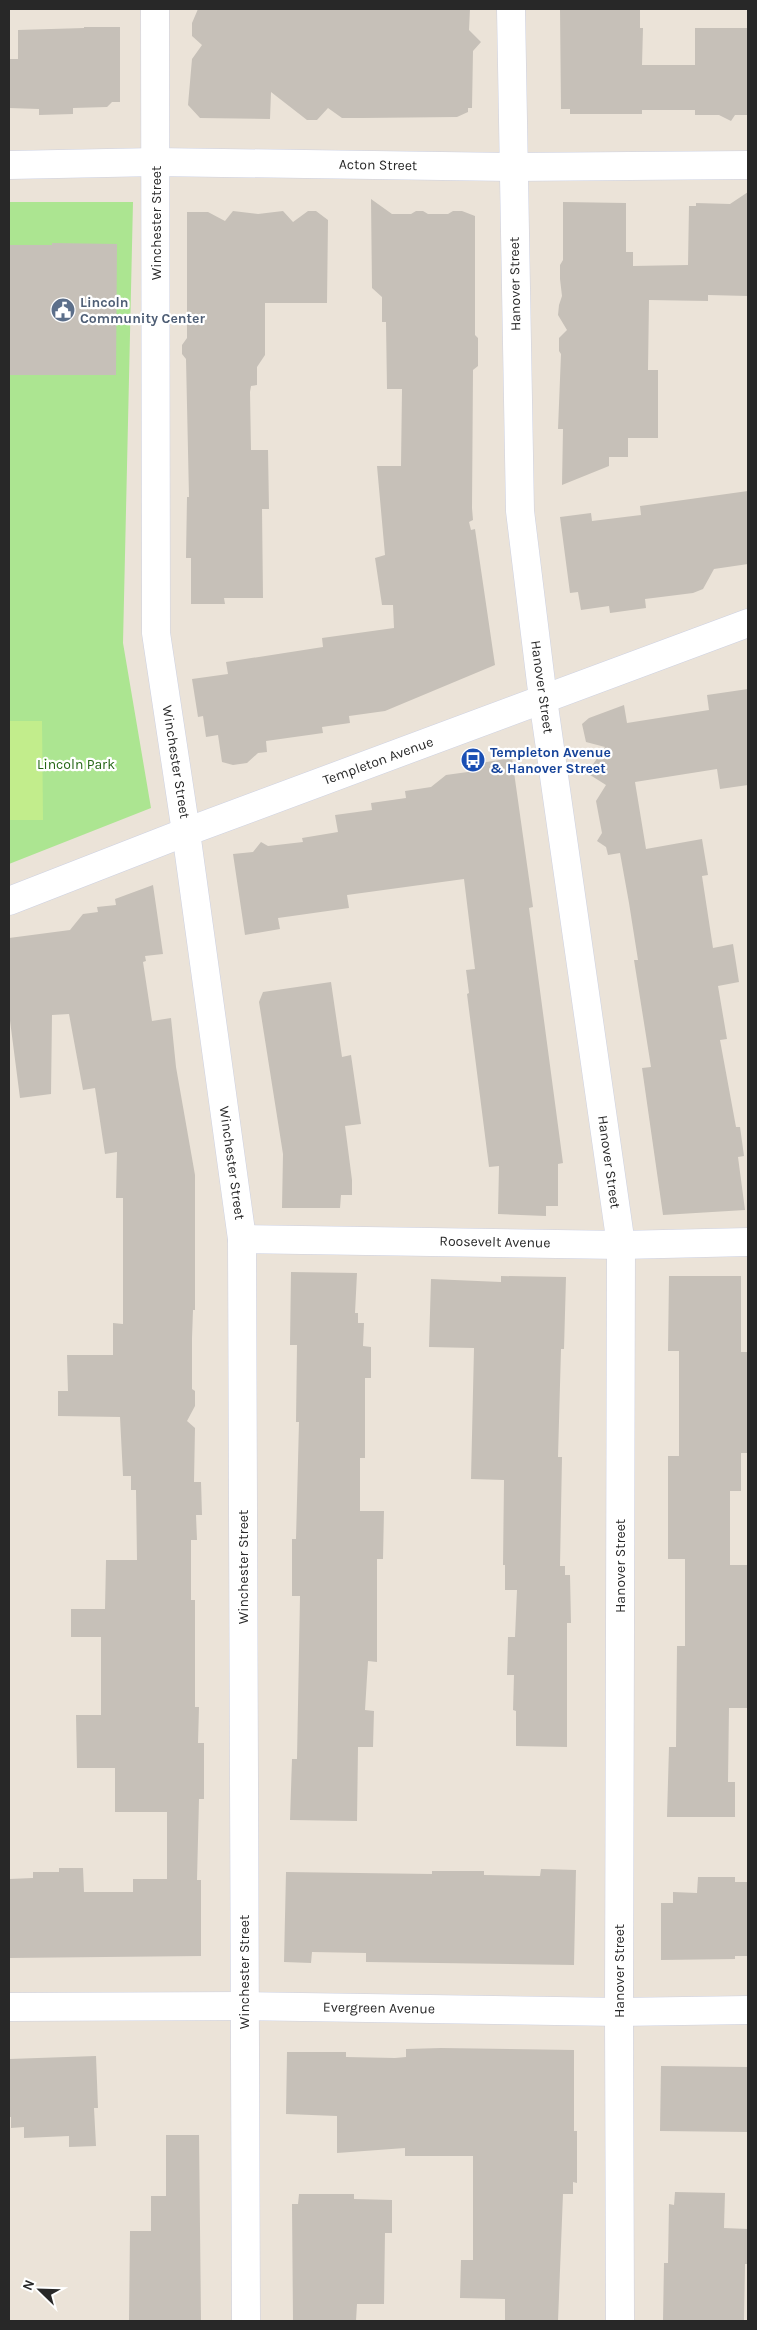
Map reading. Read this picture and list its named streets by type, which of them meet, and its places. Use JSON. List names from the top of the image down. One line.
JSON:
{"streets":{"street":["Acton Street","Winchester Street","Hanover Street","Templeton Avenue","Roosevelt Avenue","Evergreen Avenue"]},"crossings":[["Acton Street","Winchester Street"],["Acton Street","Hanover Street"],["Winchester Street","Templeton Avenue"],["Winchester Street","Roosevelt Avenue"],["Winchester Street","Evergreen Avenue"],["Hanover Street","Templeton Avenue"],["Hanover Street","Roosevelt Avenue"],["Hanover Street","Evergreen Avenue"]],"parks":["Lincoln Park"],"places":{"public building":["Lincoln Community Center"],"bus stop":["Templeton Avenue & Hanover Street"]},"north":"top left"}
